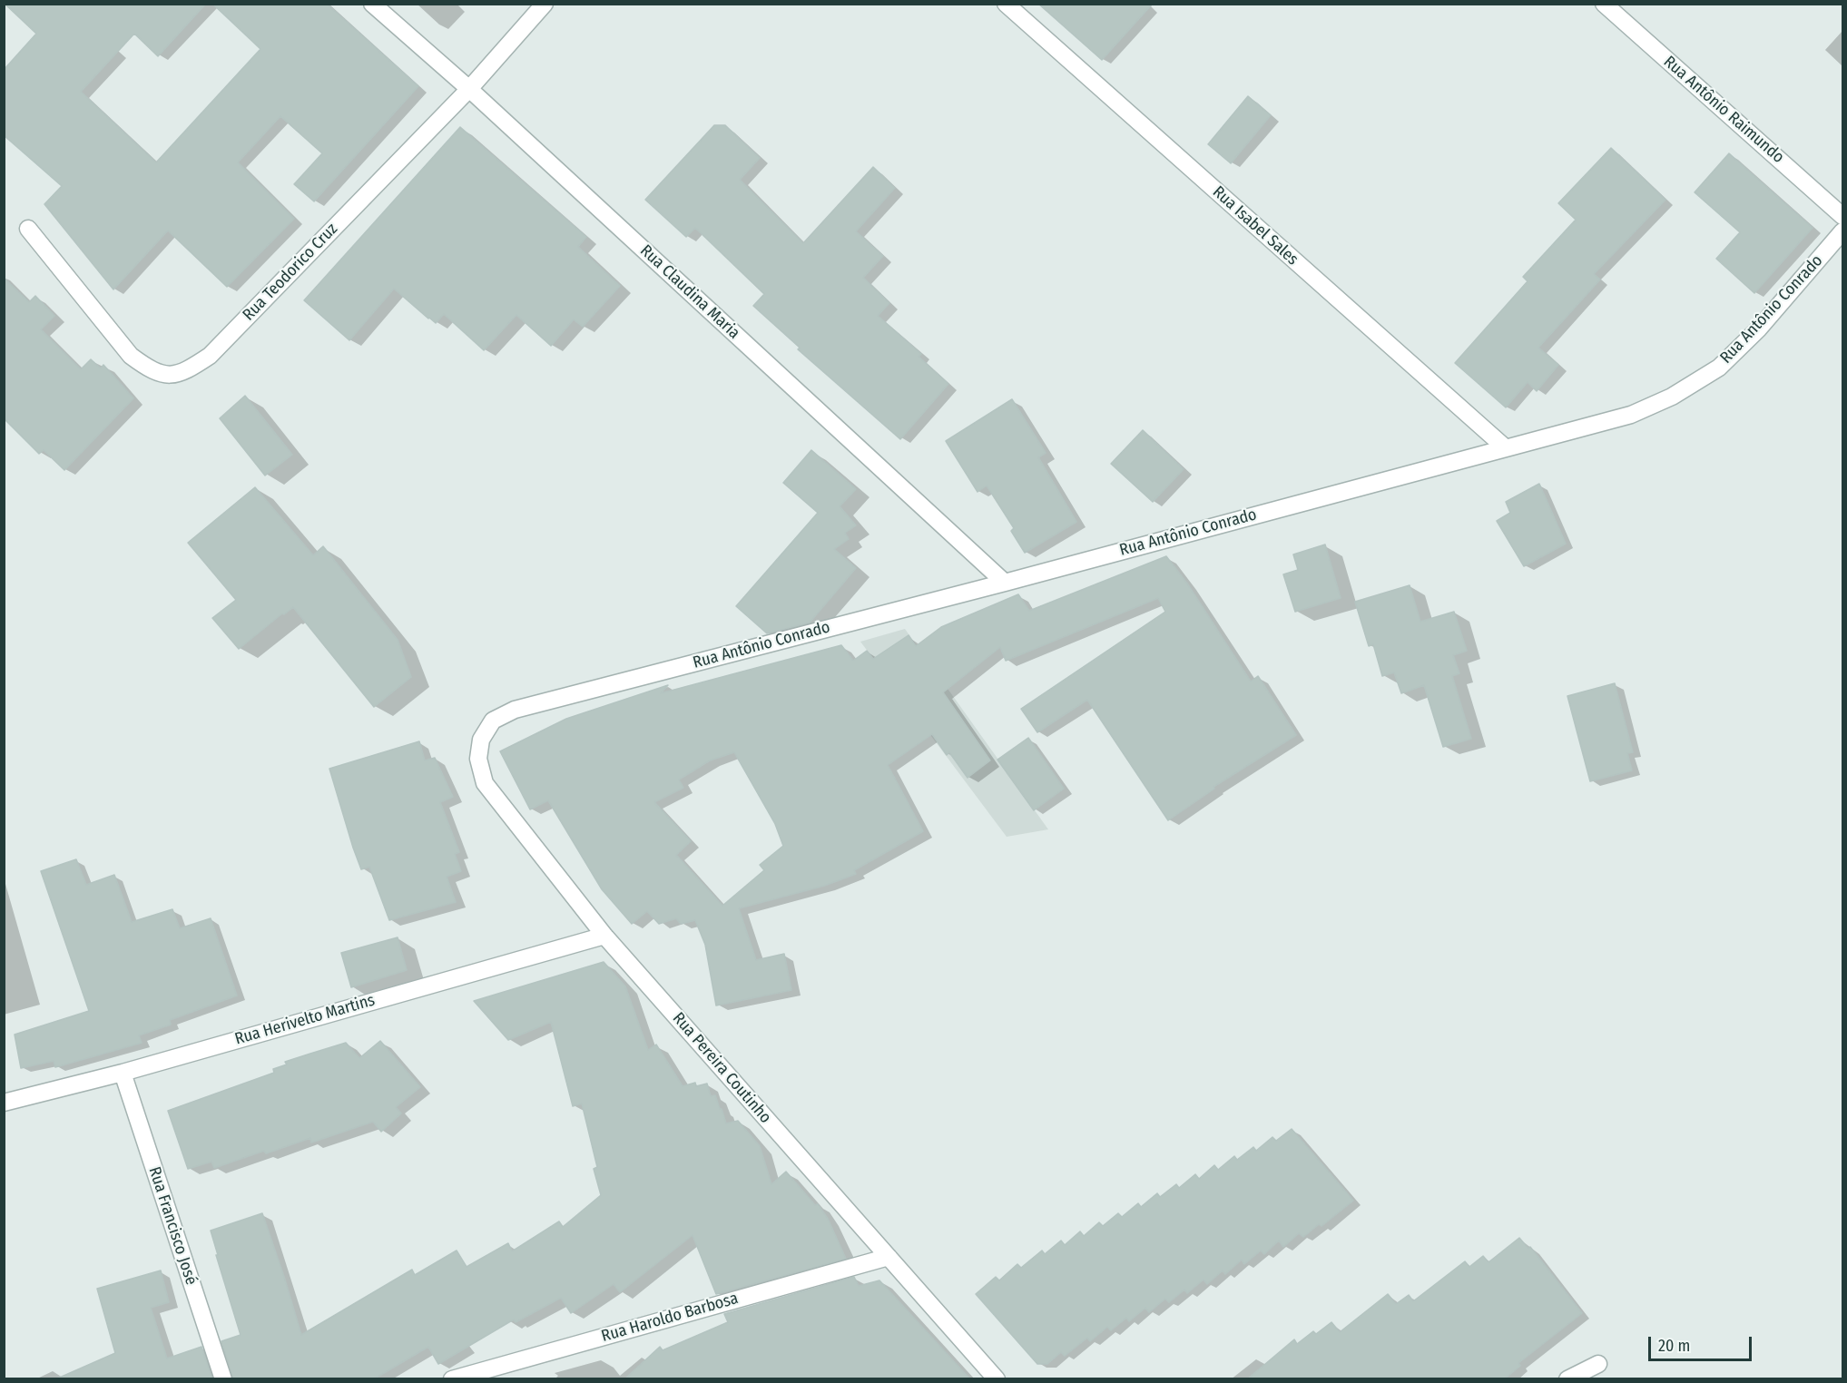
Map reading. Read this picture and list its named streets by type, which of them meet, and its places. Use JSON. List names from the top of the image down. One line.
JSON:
{"streets":{"street":["Rua Antônio Raimundo","Rua Isabel Sales","Rua Teodorico Cruz","Rua Claudina Maria","Rua Antônio Conrado","Rua Herivelto Martins","Rua Pereira Coutinho","Rua Francisco José","Rua Haroldo Barbosa"]},"crossings":[["Rua Isabel Sales","Rua Antônio Conrado"],["Rua Teodorico Cruz","Rua Claudina Maria"],["Rua Claudina Maria","Rua Antônio Conrado"],["Rua Antônio Conrado","Rua Pereira Coutinho"],["Rua Herivelto Martins","Rua Pereira Coutinho"],["Rua Herivelto Martins","Rua Francisco José"],["Rua Pereira Coutinho","Rua Haroldo Barbosa"]],"scale_bar":"20 m"}
